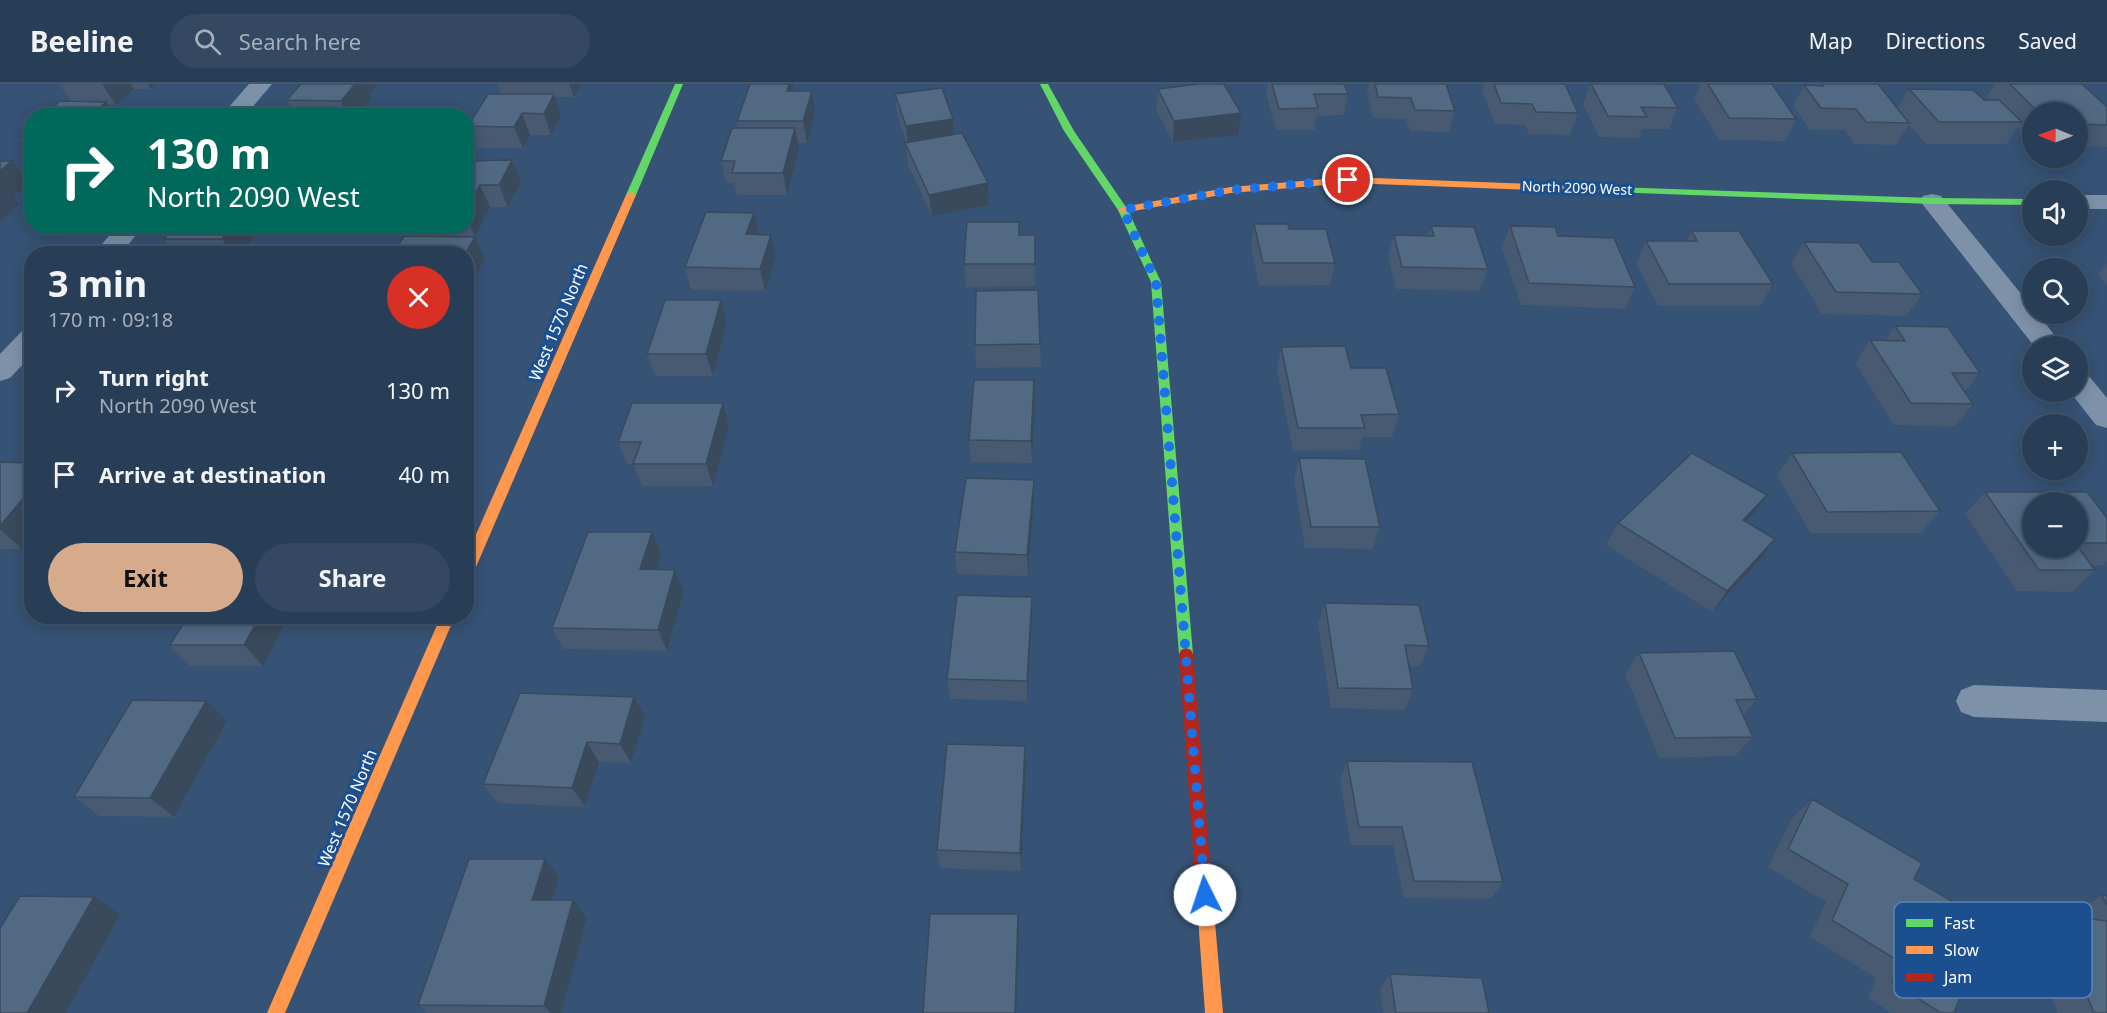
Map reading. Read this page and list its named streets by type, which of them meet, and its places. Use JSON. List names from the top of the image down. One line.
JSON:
{"streets":{"street":["North 2090 West","West 1570 North"]},"legend":["Fast","Slow","Jam"],"north":"left","page":{"header":"Beeline","search":"Search here","nav":["Map","Directions","Saved"],"map_buttons":["+","−"],"turn":["130 m","North 2090 West"],"heading":["3 min","170 m · 09:18"],"list":[{"name":"Turn right","note":"North 2090 West","value":"130 m"},{"name":"Arrive at destination","value":"40 m"}],"buttons":["Exit","Share"]}}
